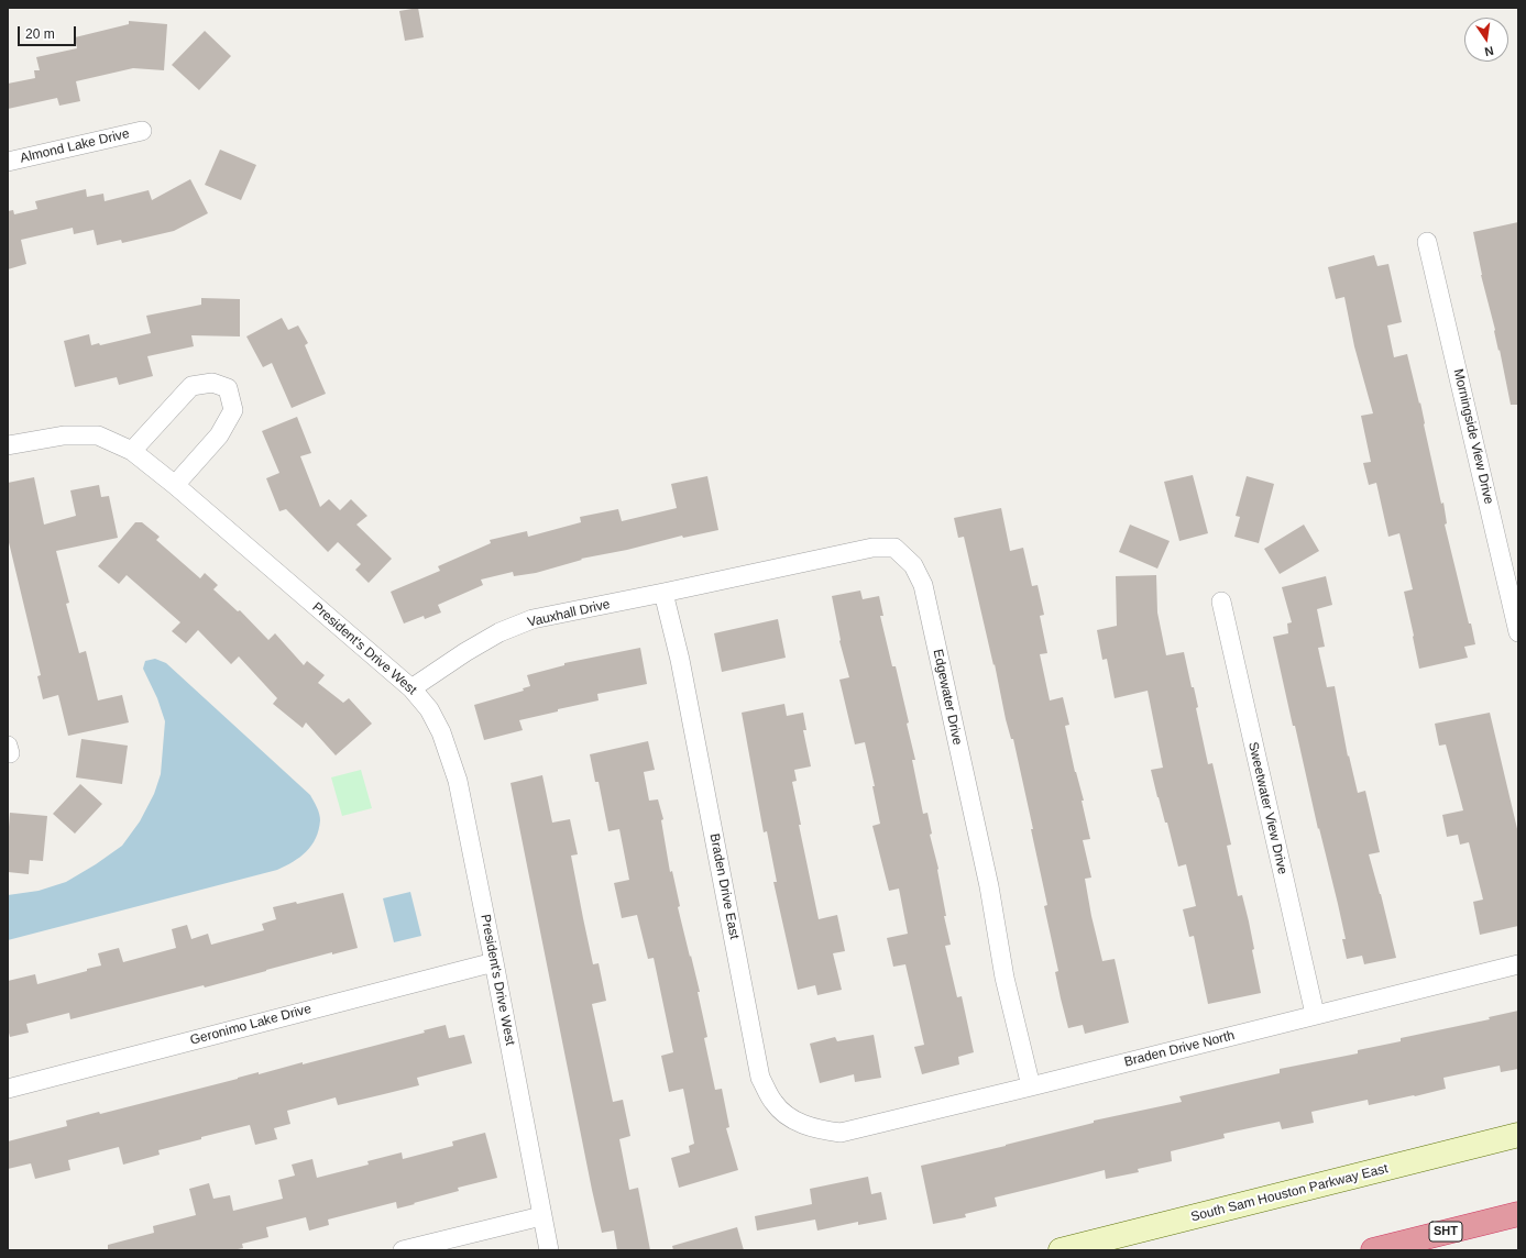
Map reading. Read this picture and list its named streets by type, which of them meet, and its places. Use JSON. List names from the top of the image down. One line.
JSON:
{"streets":{"highway":["SHT"],"main road":["South Sam Houston Parkway East"],"street":["Almond Lake Drive","Morningside View Drive","Vauxhall Drive","President's Drive West","Edgewater Drive","Sweetwater View Drive","Braden Drive East","Geronimo Lake Drive","Braden Drive North"]},"crossings":[["Vauxhall Drive","President's Drive West"],["Vauxhall Drive","Edgewater Drive"],["Vauxhall Drive","Braden Drive East"],["President's Drive West","Geronimo Lake Drive"],["Edgewater Drive","Braden Drive East"],["Edgewater Drive","Braden Drive North"],["Sweetwater View Drive","Braden Drive North"],["Braden Drive East","Braden Drive North"]],"scale_bar":"20 m","north":"bottom"}
